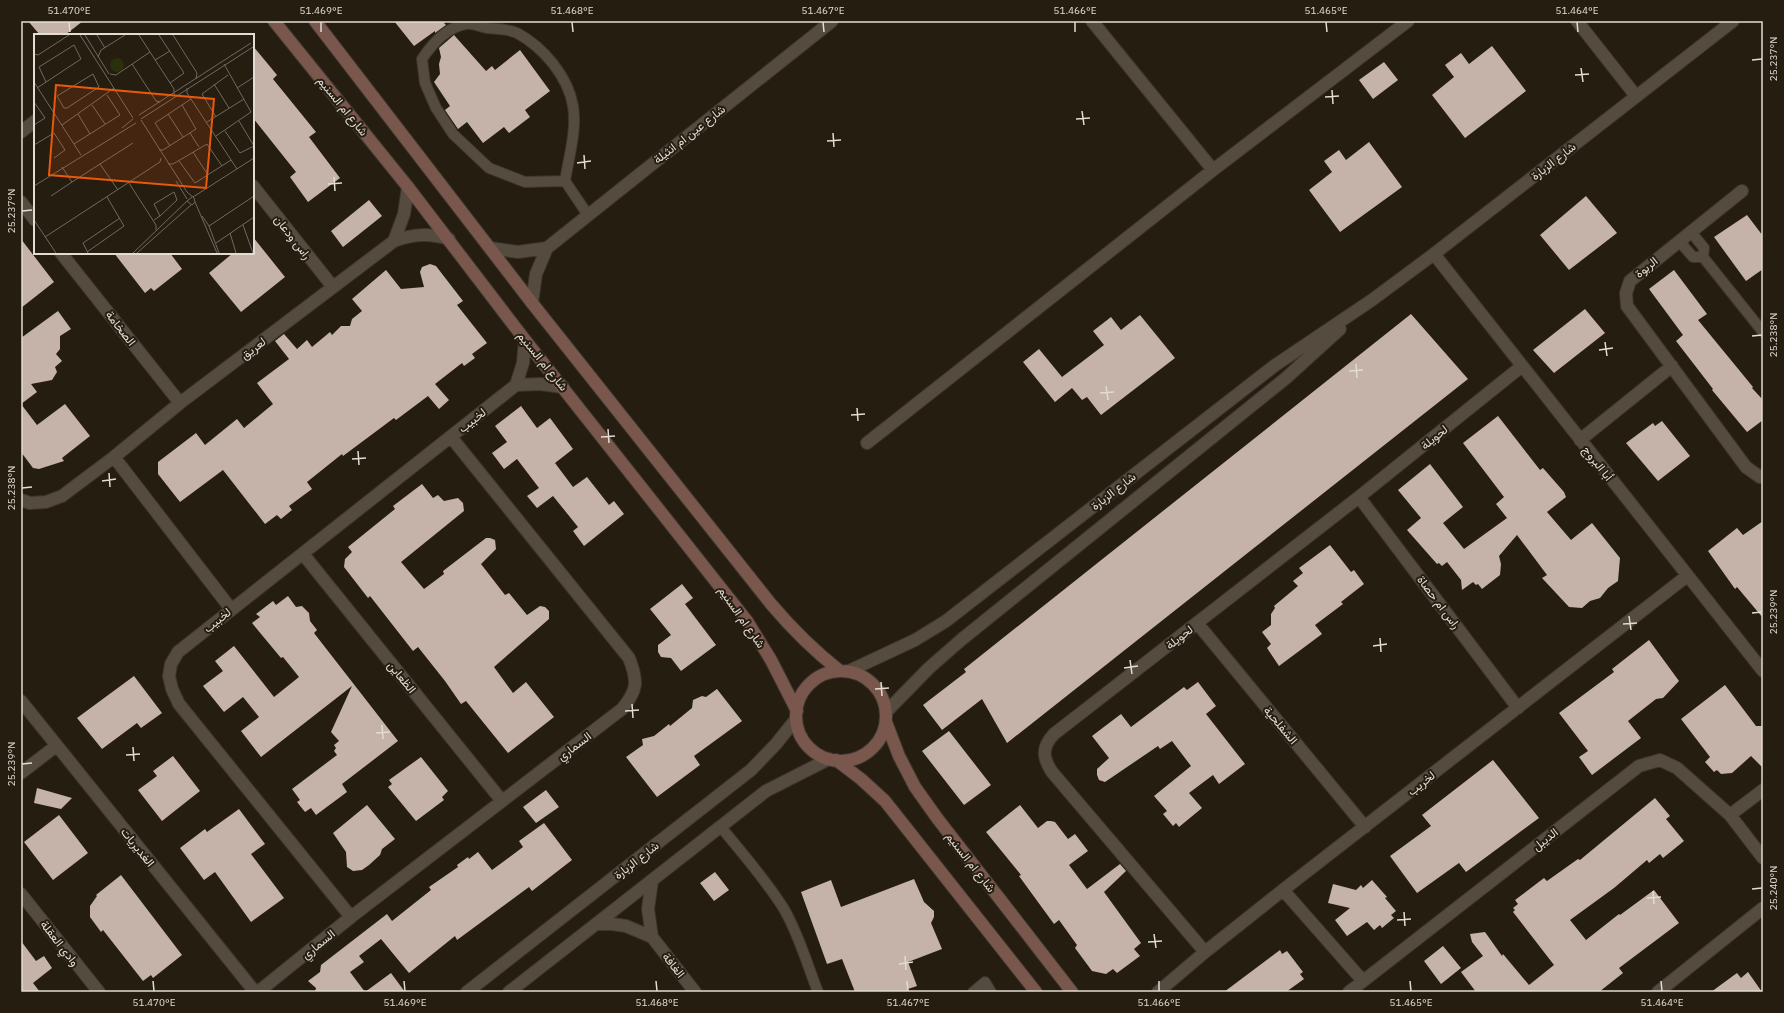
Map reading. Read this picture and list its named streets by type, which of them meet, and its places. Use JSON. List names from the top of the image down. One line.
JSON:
{"streets":{"main road":["شارع ام السنيم"],"street":["شارع عين ام انثيلة","شارع الزبارة","راس ودعان","الربوة","الصخامة","لعريق","لخبيب","لحويلة","أبا البروج","راس ام حصاة","الظعاين","الشفلحية","السماري","لخريب","الديبل","الغديريات","وادي العقلة","الغافة"]},"crossings":[["شارع ام السنيم","شارع الزبارة"],["شارع ام السنيم","لعريق"],["شارع الزبارة","أبا البروج"],["راس ودعان","لعريق"],["الصخامة","لعريق"],["لخبيب","الظعاين"],["لخبيب","السماري"],["لحويلة","أبا البروج"],["لحويلة","راس ام حصاة"],["لحويلة","الشفلحية"],["لحويلة","لخريب"],["أبا البروج","لخريب"],["راس ام حصاة","لخريب"],["الظعاين","السماري"],["الشفلحية","لخريب"]],"coordinates":["51.470°E","51.469°E","51.468°E","51.467°E","51.466°E","51.465°E","51.464°E","25.237°N","25.238°N","25.239°N","25.240°N"]}
